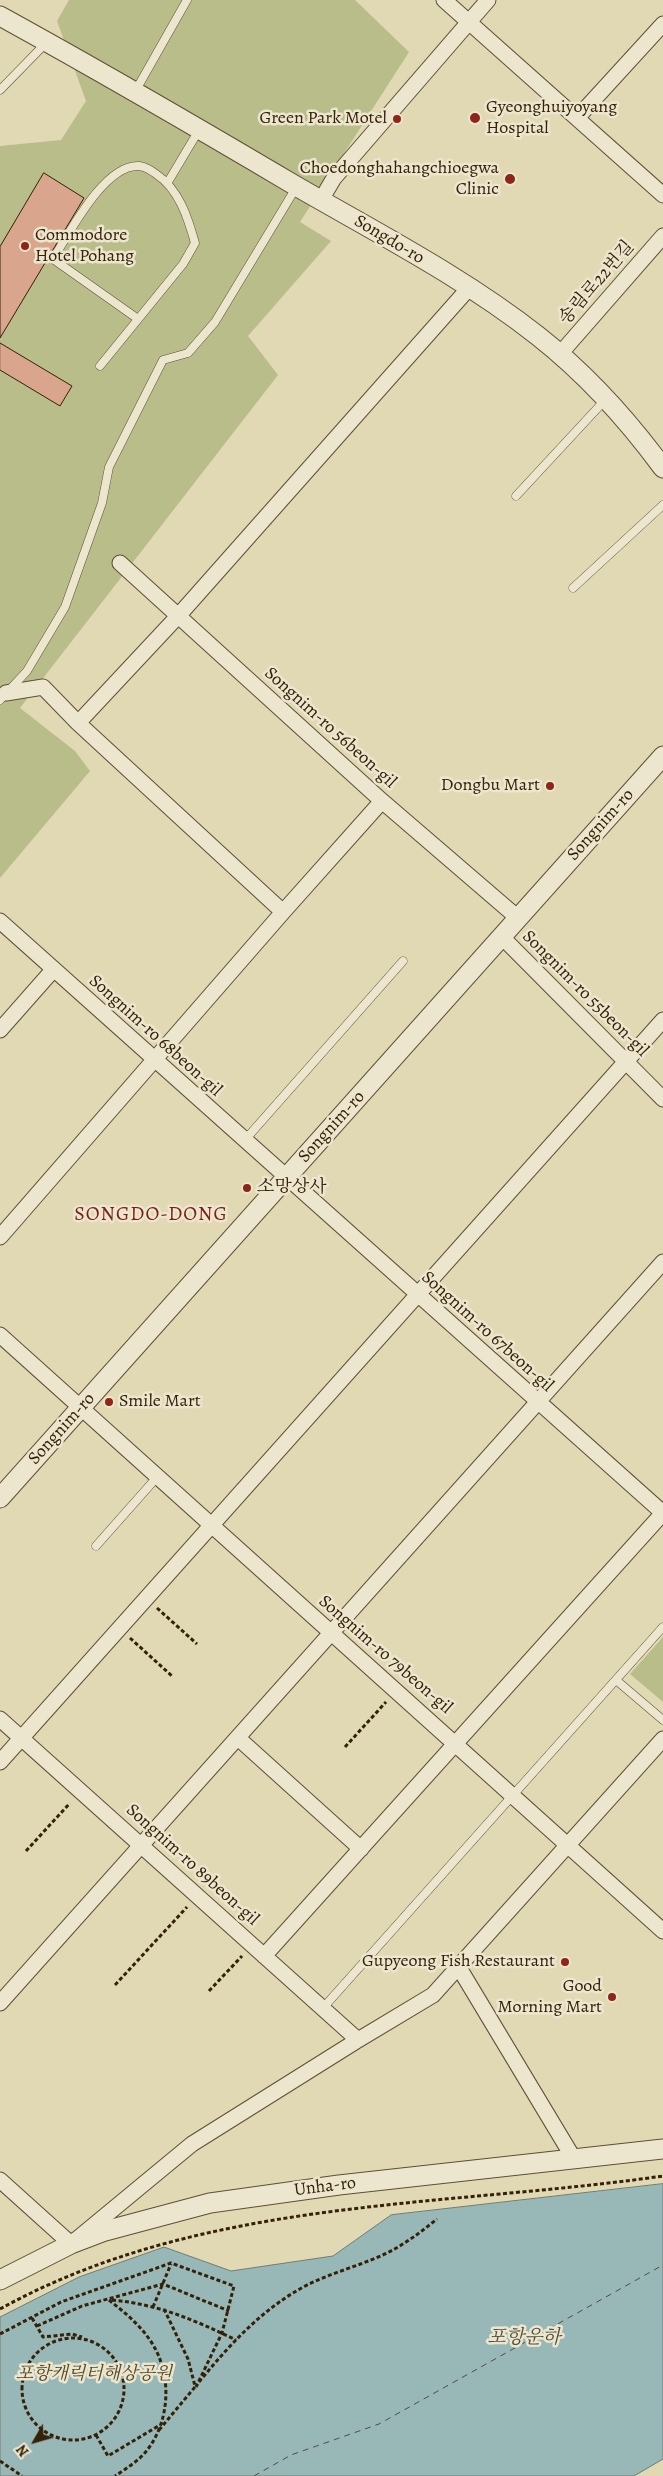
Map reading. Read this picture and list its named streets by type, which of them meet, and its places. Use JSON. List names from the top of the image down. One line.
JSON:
{"streets":{"street":["Songdo-ro","송림로22번길","Songnim-ro 56beon-gil","Songnim-ro","Songnim-ro 55beon-gil","Songnim-ro 68beon-gil","Songnim-ro 67beon-gil","Songnim-ro 79beon-gil","Songnim-ro 89beon-gil","Unha-ro"]},"crossings":[["Songdo-ro","송림로22번길"],["Songnim-ro 56beon-gil","Songnim-ro"],["Songnim-ro","Songnim-ro 55beon-gil"],["Songnim-ro","Songnim-ro 68beon-gil"],["Songnim-ro","Songnim-ro 67beon-gil"],["Songnim-ro","Songnim-ro 79beon-gil"],["Songnim-ro 68beon-gil","Songnim-ro 67beon-gil"]],"districts":["SONGDO-DONG"],"water":["포항운하"],"parks":["포항캐릭터해상공원"],"places":["Gyeonghuiyoyang Hospital","Green Park Motel","Choedonghahangchioegwa Clinic","Commodore Hotel Pohang","Dongbu Mart","소망상사","Smile Mart","Gupyeong Fish Restaurant","Good Morning Mart"],"north":"bottom left"}
